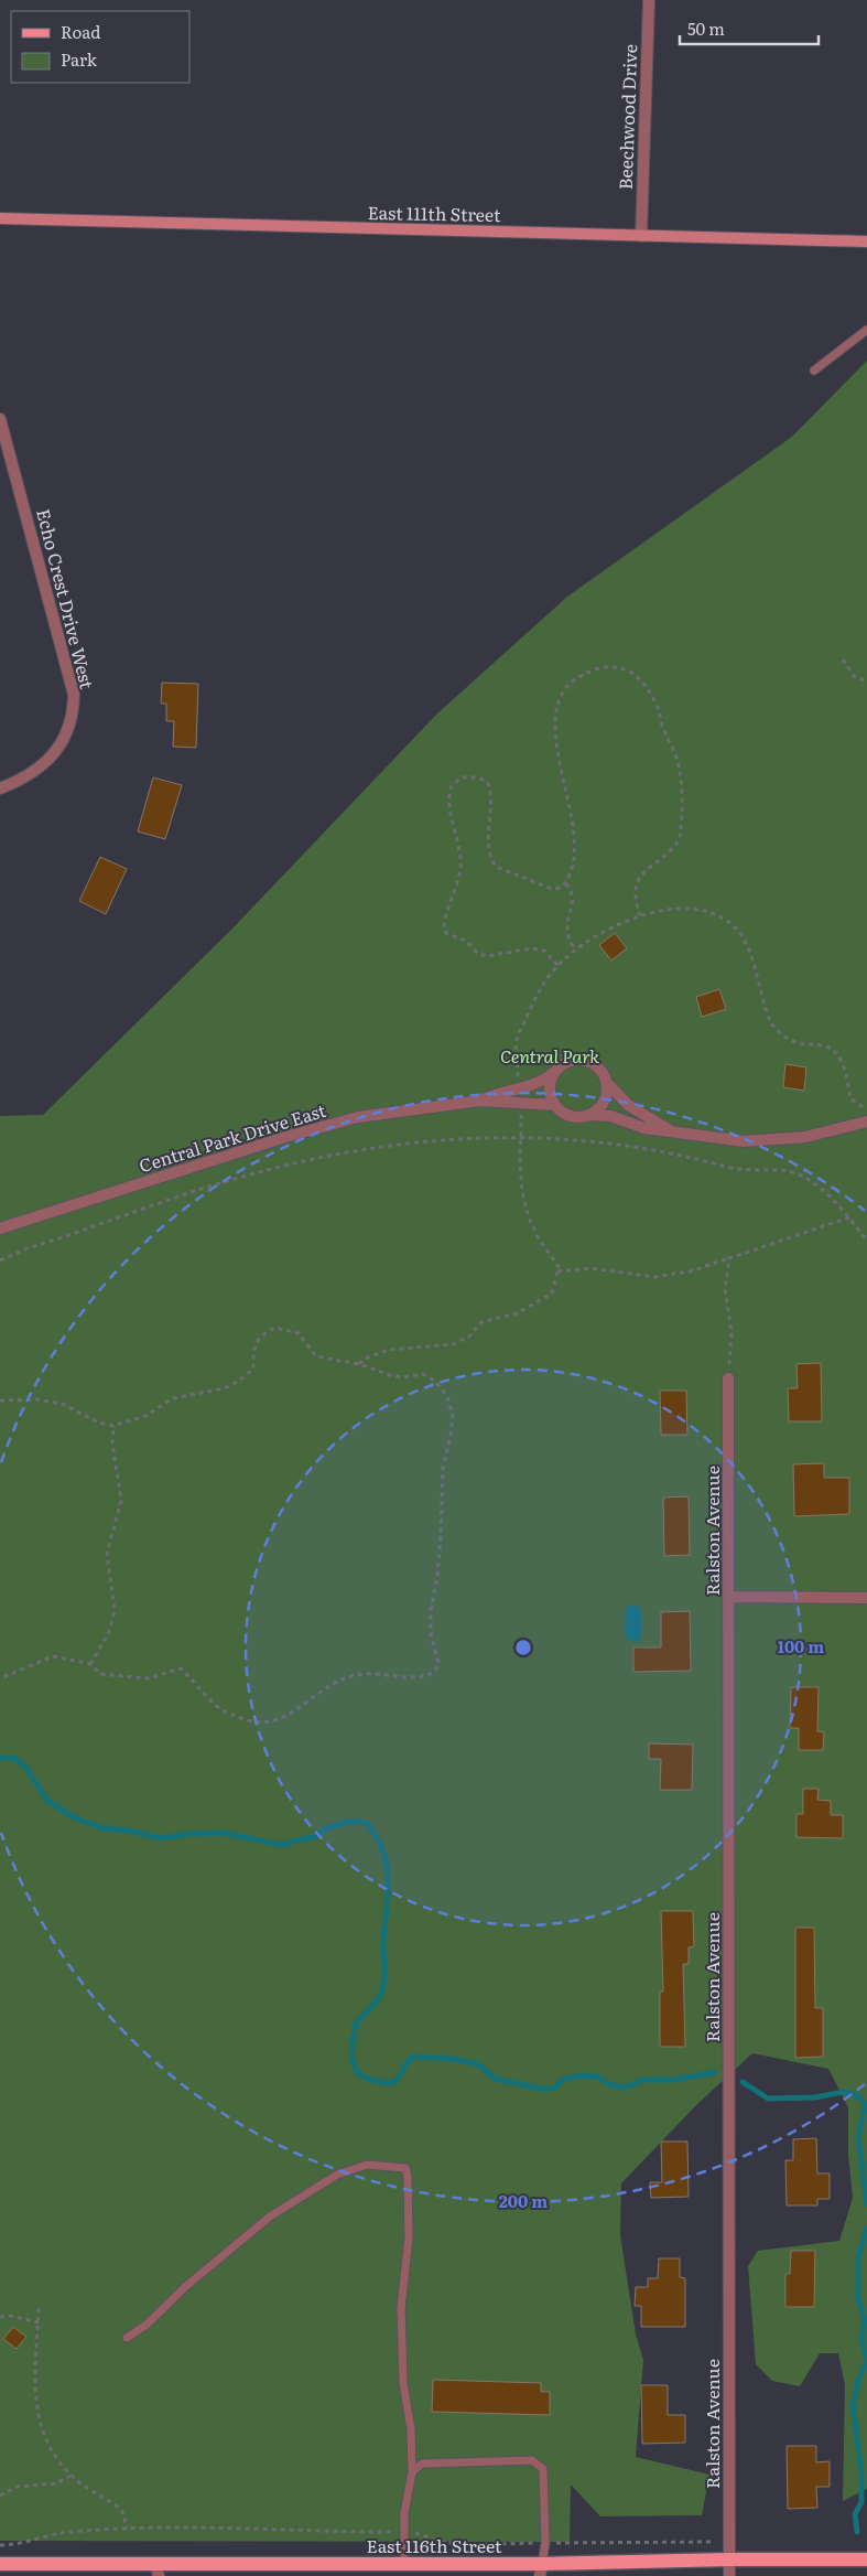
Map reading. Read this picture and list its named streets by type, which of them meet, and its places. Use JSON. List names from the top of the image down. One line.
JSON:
{"streets":{"main road":["East 111th Street","East 116th Street"],"street":["Beechwood Drive","Echo Crest Drive West","Central Park Drive East","Ralston Avenue"]},"crossings":[["Beechwood Drive","East 111th Street"],["Ralston Avenue","East 116th Street"]],"parks":["Central Park"],"legend":["Road","Park"],"scale_bar":"50 m","rings":["100 m","200 m"]}
